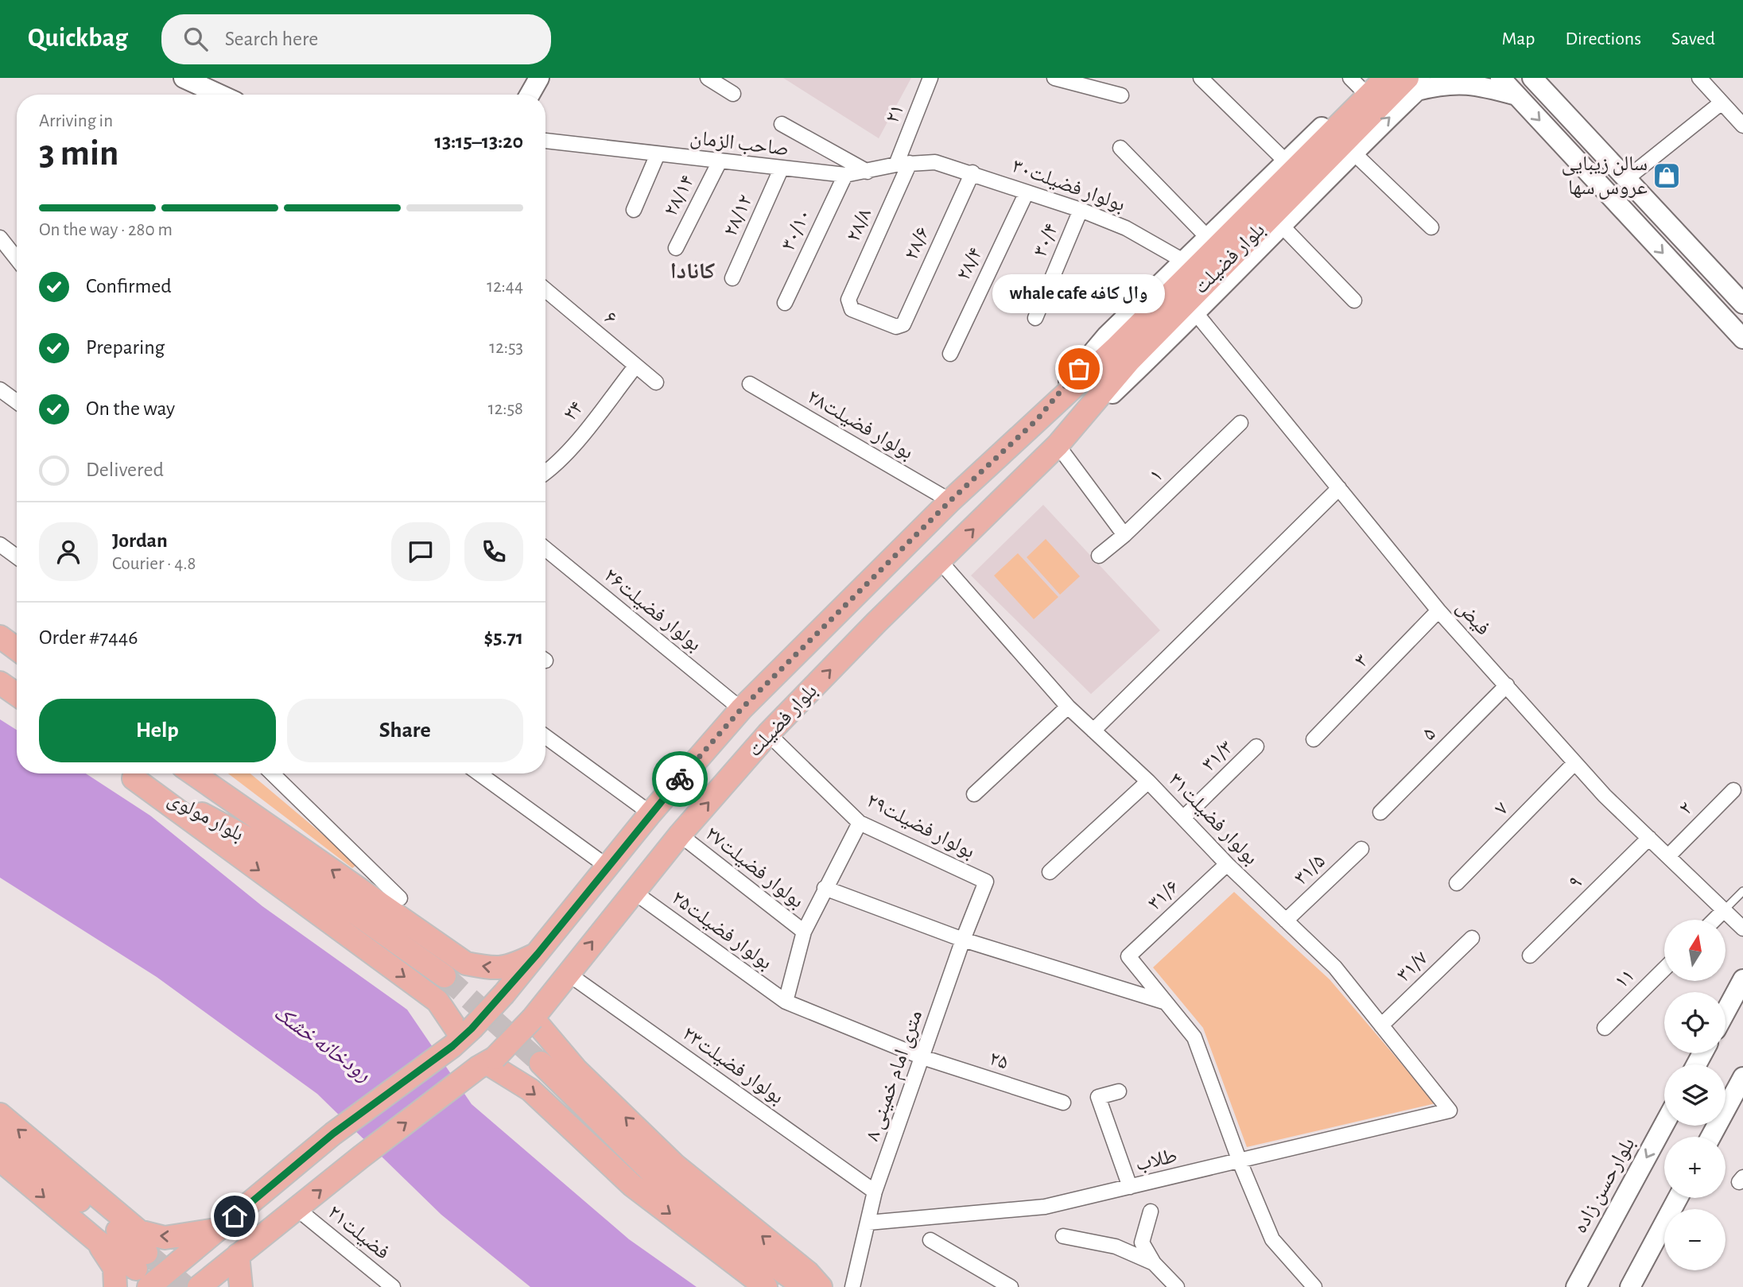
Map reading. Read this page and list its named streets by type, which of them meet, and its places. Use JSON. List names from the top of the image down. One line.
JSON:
{"streets":{"main road":["بلوار فضیلت","بلوار مولوی","بلوارحسن زاده"],"street":["۲۱","صاحب الزمان","بولوار فضیلت۳۰","۲۸/۱۴","۲۸/۱۲","۲۸/۸","۳۰/۱۰","۳۰/۴","۲۸/۶","۲۸/۴","۶","۲۴","بولوار فضیلت۲۸","۱","بولوار فضیلت۲۶","فیض","۳","۵","۳۱/۳","۷","۲","بولوار فضیلت۳۱","بولوار فضیلت۲۹","بولوار فضیلت۲۷","۳۱/۵","۹","۳۱/۶","بولوار فضیلت۲۵","۳۱/۷","۱۱","۲۵","بولوار فضیلت۲۳","۸ متری امام خمینی","طلاب","فضیلت۲۱"]},"crossings":[["۲۱","صاحب الزمان"],["۲۱","۲۸/۸"],["صاحب الزمان","بولوار فضیلت۳۰"],["صاحب الزمان","۲۸/۱۴"],["صاحب الزمان","۲۸/۱۲"],["صاحب الزمان","۲۸/۸"],["صاحب الزمان","۳۰/۱۰"],["بولوار فضیلت۳۰","۳۰/۴"],["بولوار فضیلت۳۰","۲۸/۶"],["بولوار فضیلت۳۰","بلوار فضیلت"],["بولوار فضیلت۳۰","۲۸/۴"],["۲۸/۸","۲۸/۶"],["بلوار فضیلت","بولوار فضیلت۲۸"],["بلوار فضیلت","بولوار فضیلت۲۶"],["بلوار فضیلت","فیض"],["بلوار فضیلت","بولوار فضیلت۳۱"],["بلوار فضیلت","بولوار فضیلت۲۹"],["بلوار فضیلت","بولوار فضیلت۲۷"],["بلوار فضیلت","بولوار فضیلت۲۵"],["بلوار فضیلت","بولوار فضیلت۲۳"],["بلوار فضیلت","فضیلت۲۱"],["۶","۲۴"],["فیض","۳"],["فیض","۵"],["فیض","۷"],["فیض","۲"],["فیض","۹"],["۳۱/۳","بولوار فضیلت۳۱"],["بولوار فضیلت۳۱","۳۱/۵"],["بولوار فضیلت۳۱","۳۱/۶"],["بولوار فضیلت۳۱","۳۱/۷"],["بولوار فضیلت۳۱","طلاب"],["بولوار فضیلت۲۹","۸ متری امام خمینی"],["بولوار فضیلت۲۵","۲۵"],["بولوار فضیلت۲۵","۸ متری امام خمینی"],["۲۵","۸ متری امام خمینی"],["بولوار فضیلت۲۳","۸ متری امام خمینی"],["۸ متری امام خمینی","طلاب"]],"districts":["کانادا"],"water":["رودخانه خشک"],"places":{"shop":["سالن زیبایی عروس سها"],"other":["whale cafe وال کافه"]},"north":"top","page":{"header":"Quickbag","search":"Search here","nav":["Map","Directions","Saved"],"heading":["3 min","Arriving in","13:15–13:20"],"panel":["Jordan","Courier · 4.8","Order #7446","$5.71"],"bar":"On the way · 280 m","list":[["Confirmed","12:44"],["Preparing","12:53"],["On the way","12:58"],"Delivered"],"bubble":"whale cafe وال کافه","buttons":["Help","Share"],"map_buttons":["+","−"]}}
